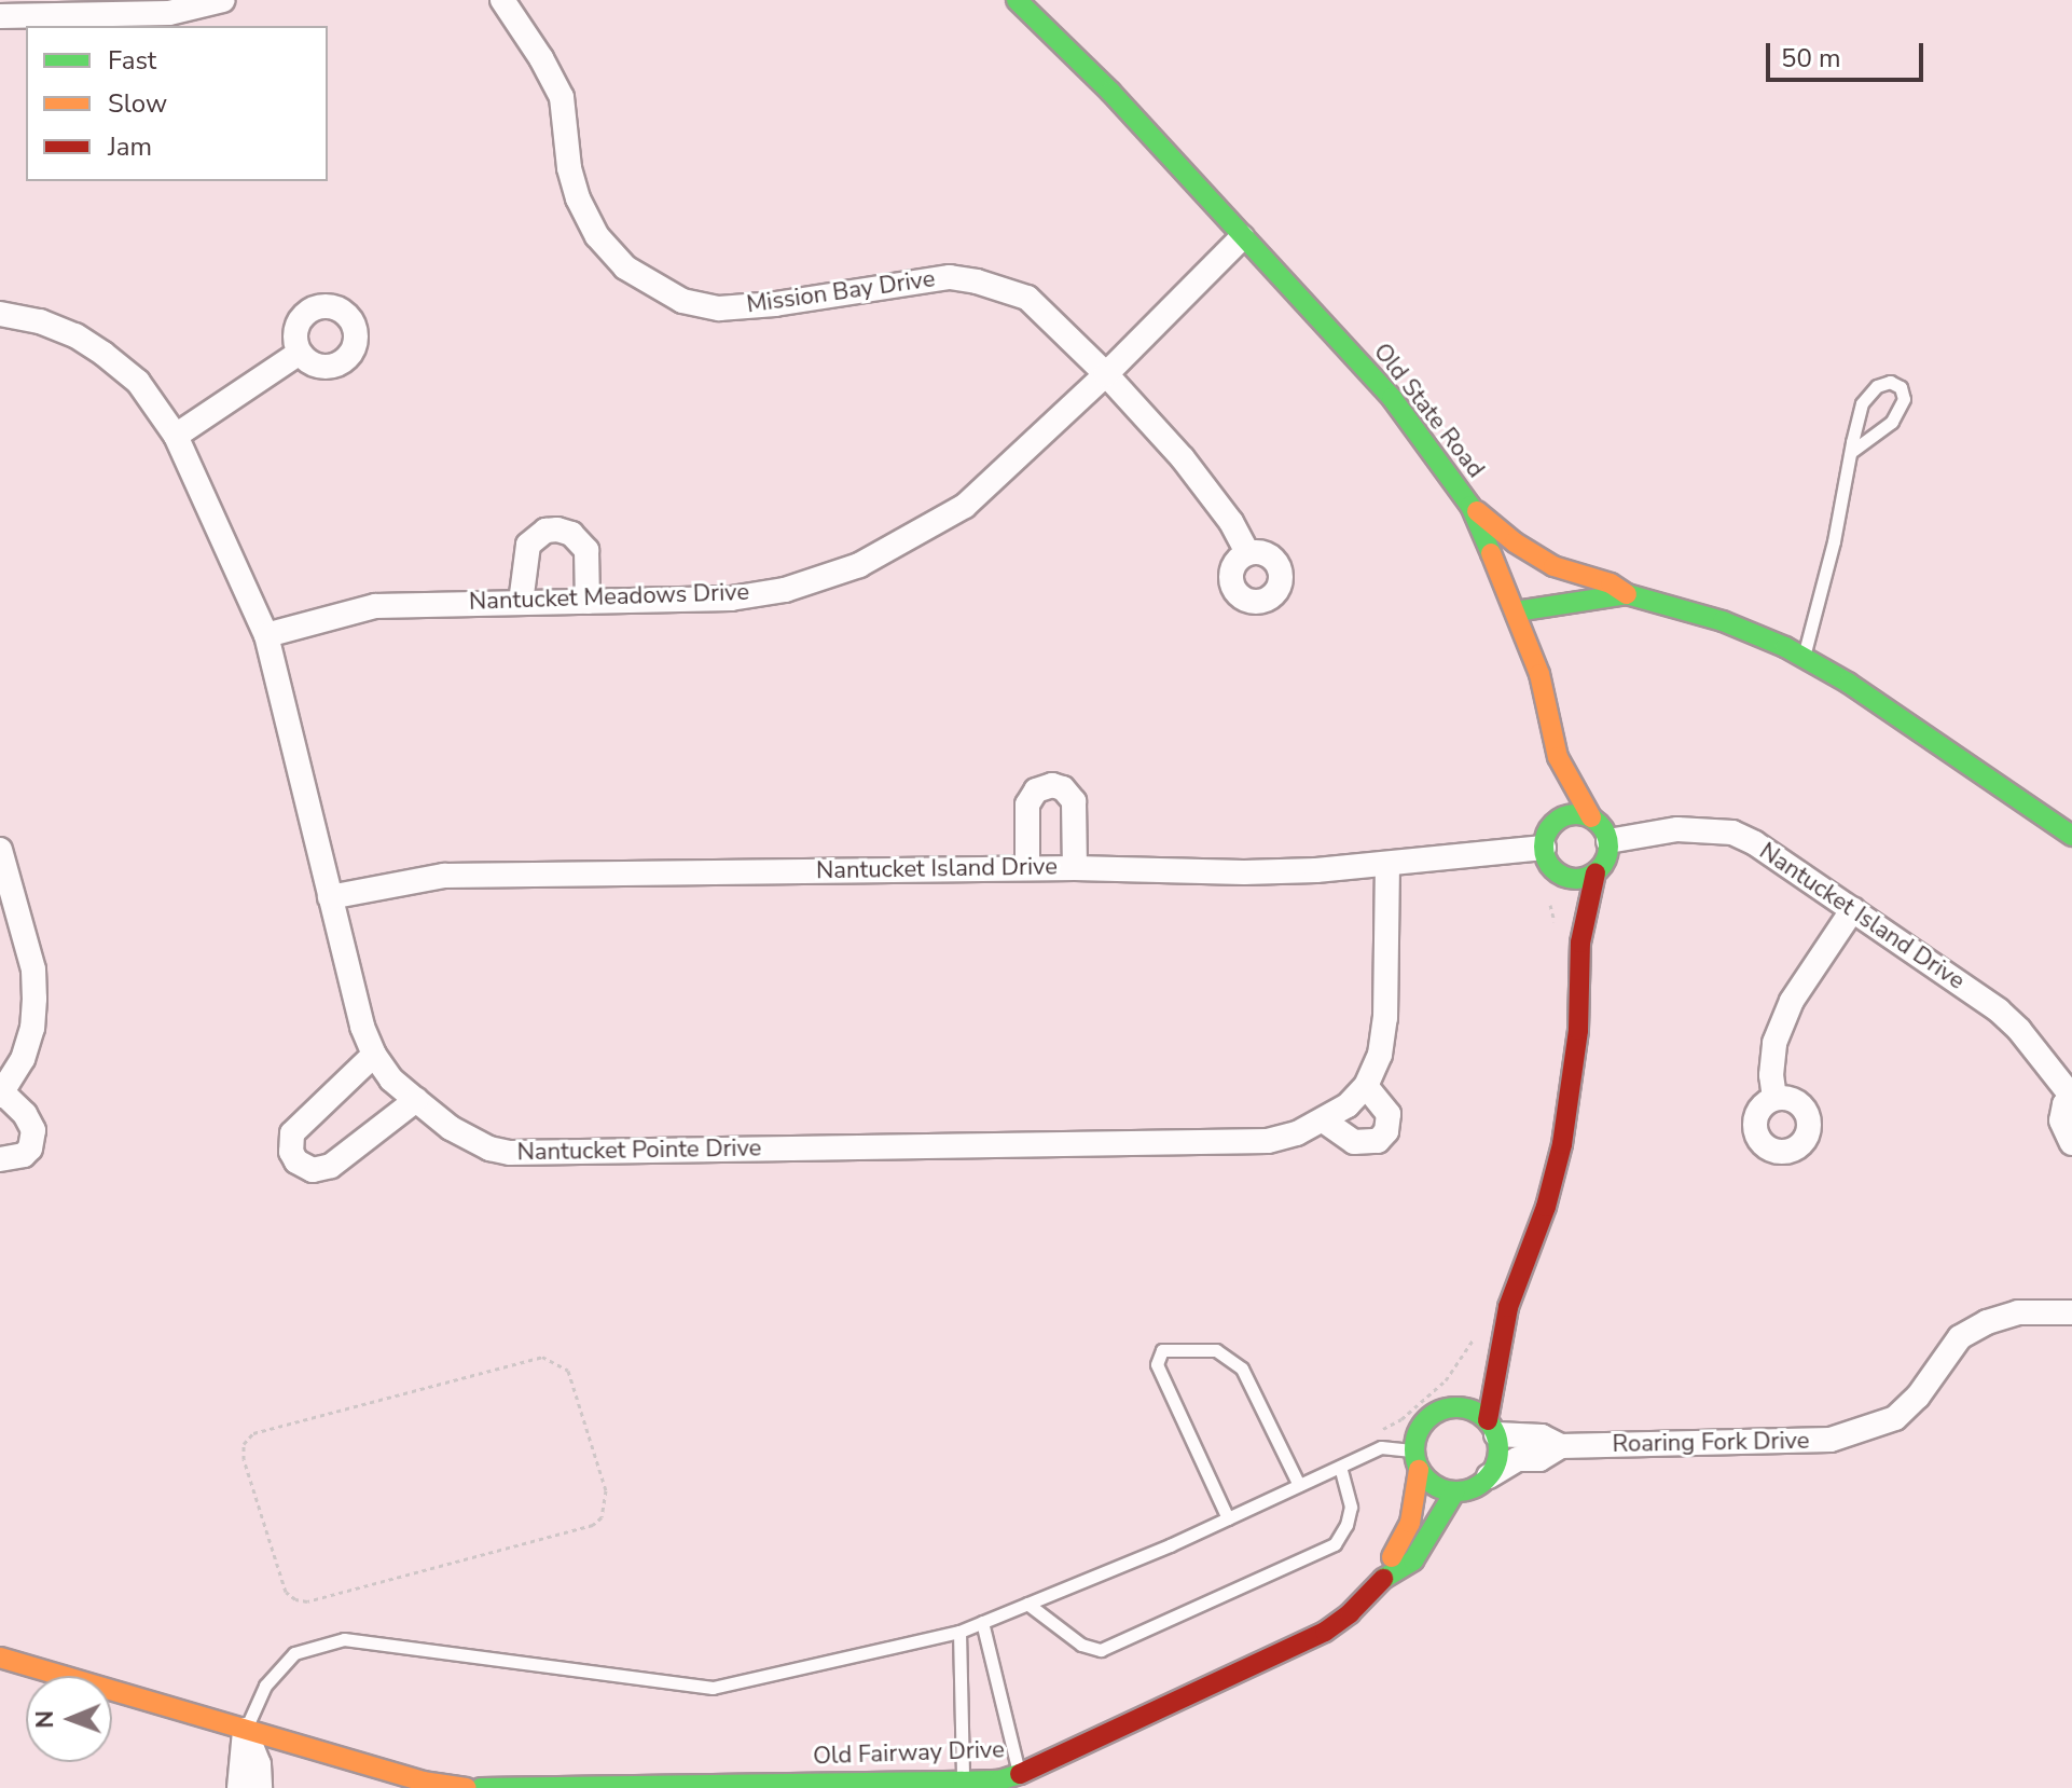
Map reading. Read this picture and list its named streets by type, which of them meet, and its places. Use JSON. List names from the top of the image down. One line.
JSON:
{"streets":{"street":["Mission Bay Drive","Old State Road","Nantucket Meadows Drive","Nantucket Island Drive","Nantucket Pointe Drive","Roaring Fork Drive","Old Fairway Drive"]},"crossings":[["Mission Bay Drive","Nantucket Meadows Drive"],["Old State Road","Nantucket Meadows Drive"],["Nantucket Meadows Drive","Nantucket Pointe Drive"],["Nantucket Island Drive","Nantucket Pointe Drive"],["Roaring Fork Drive","Old Fairway Drive"]],"legend":["Fast","Slow","Jam"],"scale_bar":"50 m","north":"left"}
